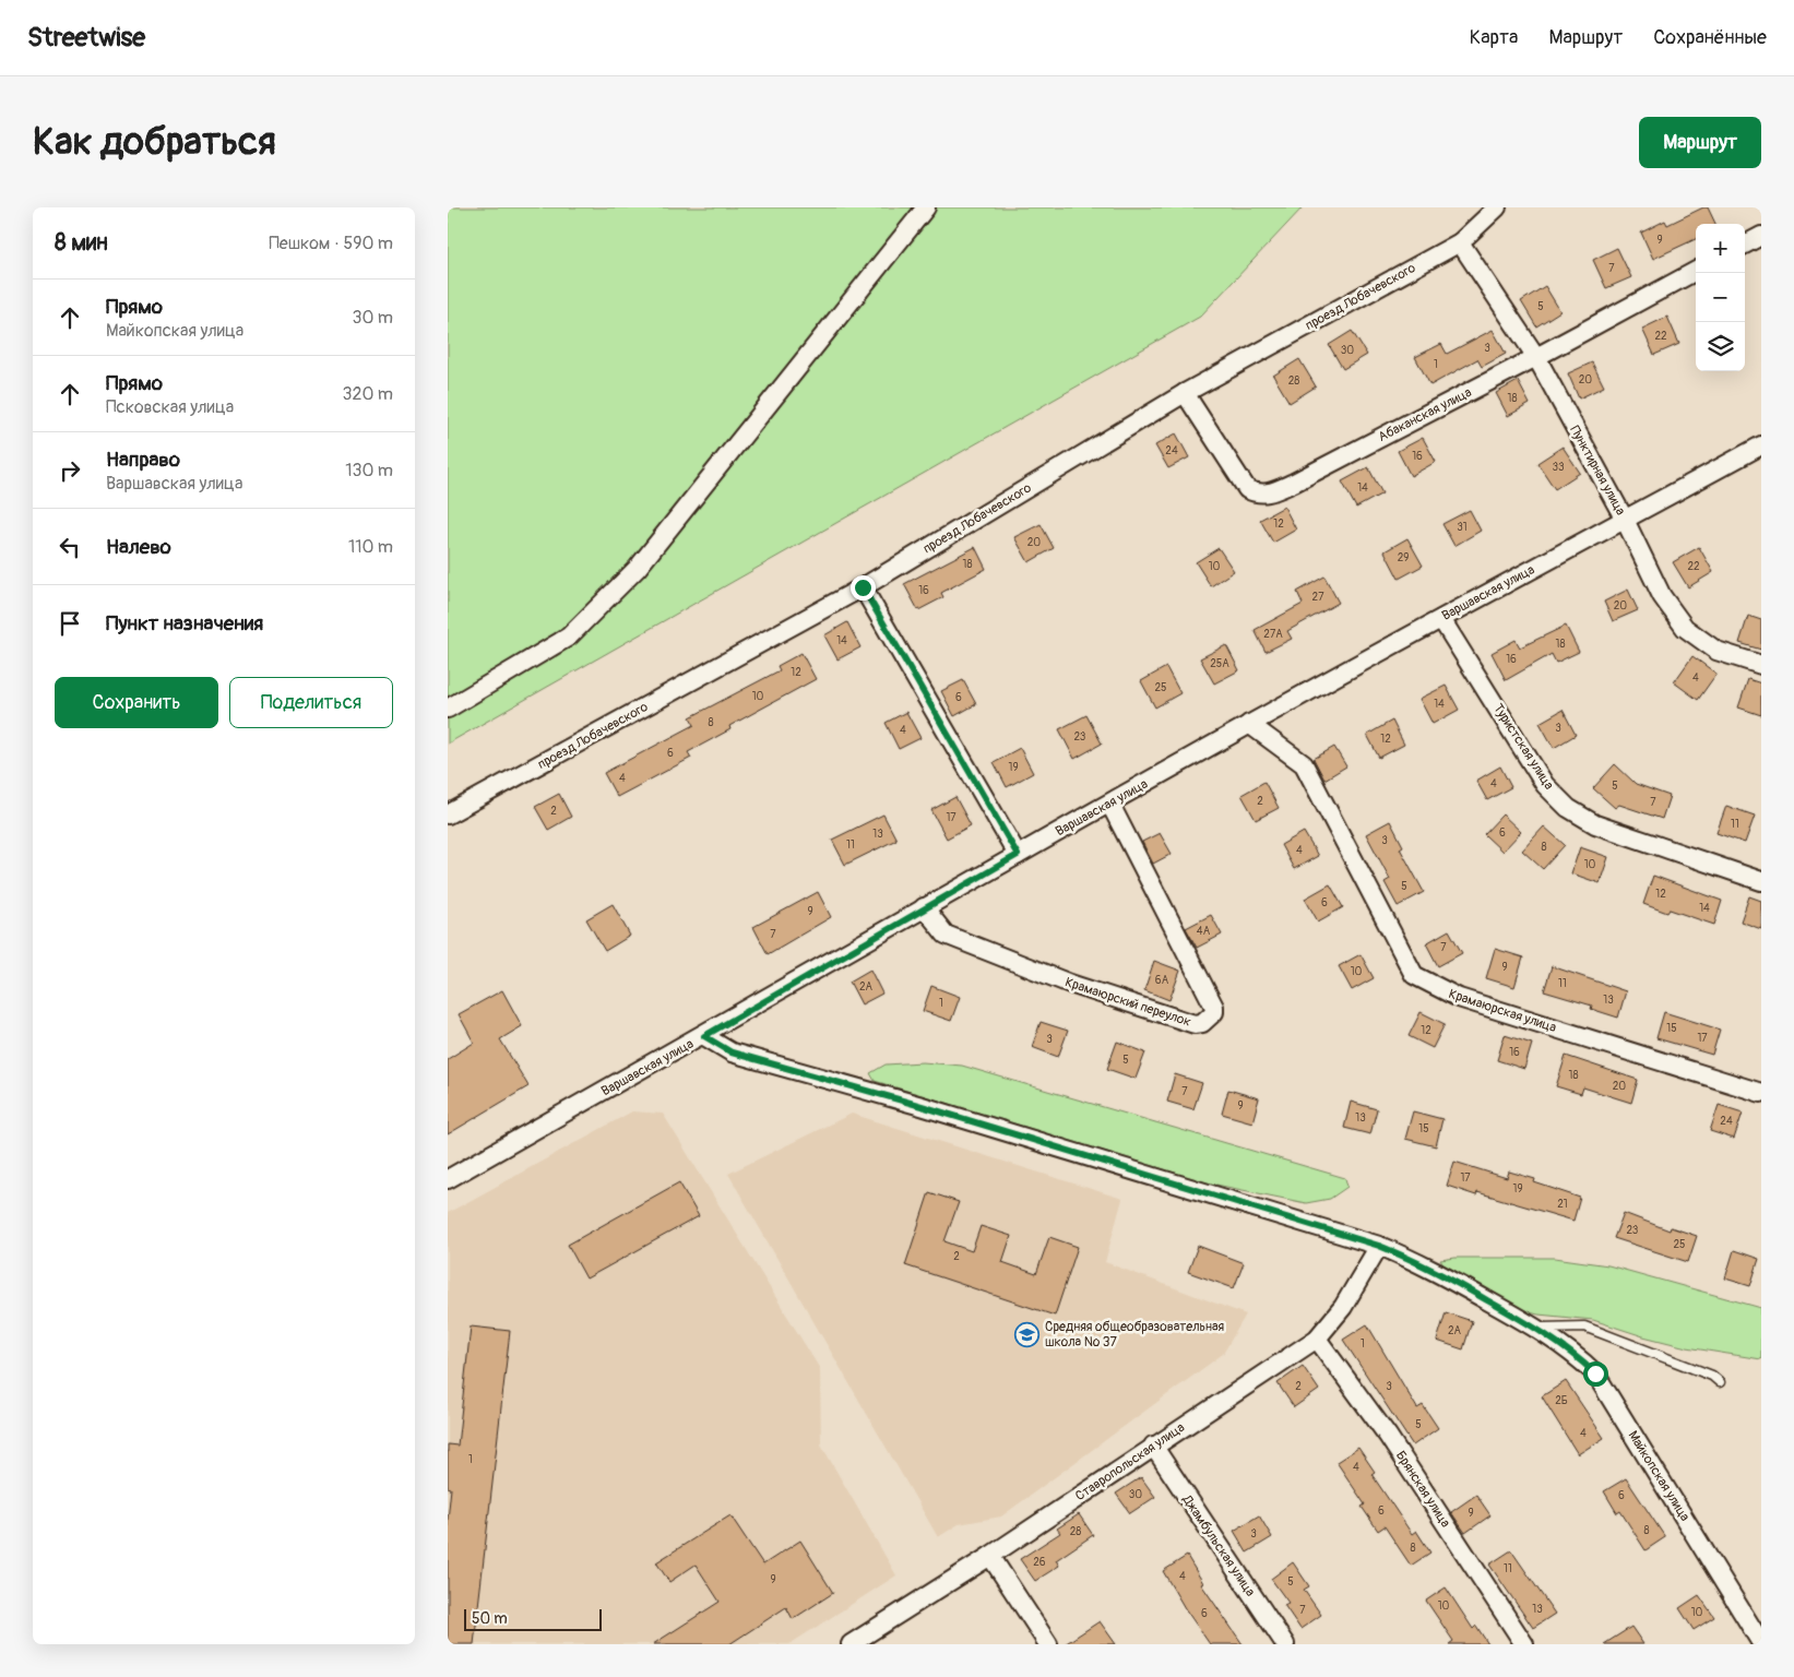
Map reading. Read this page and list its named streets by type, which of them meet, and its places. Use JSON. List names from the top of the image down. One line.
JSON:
{"streets":{"street":["проезд Лобачевского","Абаканская улица","Пунктирная улица","Варшавская улица","Туристская улица","Крамаюрский переулок","Крамаюрская улица","Ставропольская улица","Майкопская улица","Брянская улица","Джамбульская улица"]},"crossings":[["проезд Лобачевского","Абаканская улица"],["проезд Лобачевского","Пунктирная улица"],["Абаканская улица","Пунктирная улица"],["Пунктирная улица","Варшавская улица"],["Варшавская улица","Туристская улица"],["Варшавская улица","Крамаюрский переулок"],["Варшавская улица","Крамаюрская улица"],["Варшавская улица","Майкопская улица"],["Ставропольская улица","Майкопская улица"],["Ставропольская улица","Брянская улица"],["Ставропольская улица","Джамбульская улица"]],"places":{"school or university":["Средняя общеобразовательная школа № 37"]},"house_numbers":["9","7","5","22","3","30","1","20","28","18","24","16","33","14","12","31","20","29","18","10","22","16","27","20","27А","14","18","16","25А","12","4","25","10","6","14","8","3","4","23","12","6","19","4","4","5","2","7","2","17","11","6","13","3","11","8","4","10","5","12","6","14","9","4А","7","7","9","10","6А","11","2А","13","1","15","12","17","3","16","5","18","20","7","9","13","24","15","17","19","21","23","25","2","2А","1","2","3","2Б","5","4","1","4","30","6","6","9","8","28","3","8","26","11","4","9","5","10","13","7","10","6"],"scale_bar":"50 m","page":{"header":"Streetwise","nav":["Карта","Маршрут","Сохранённые"],"buttons":["Маршрут",["Сохранить","Поделиться"]],"title":"Как добраться","heading":["8 мин","Пешком · 590 m"],"map_buttons":["+","−"],"list":[["Прямо","Майкопская улица","30 m"],["Прямо","Псковская улица","320 m"],["Направо","Варшавская улица","130 m"],["Налево","110 m"],"Пункт назначения"],"scale":"50 m"}}
